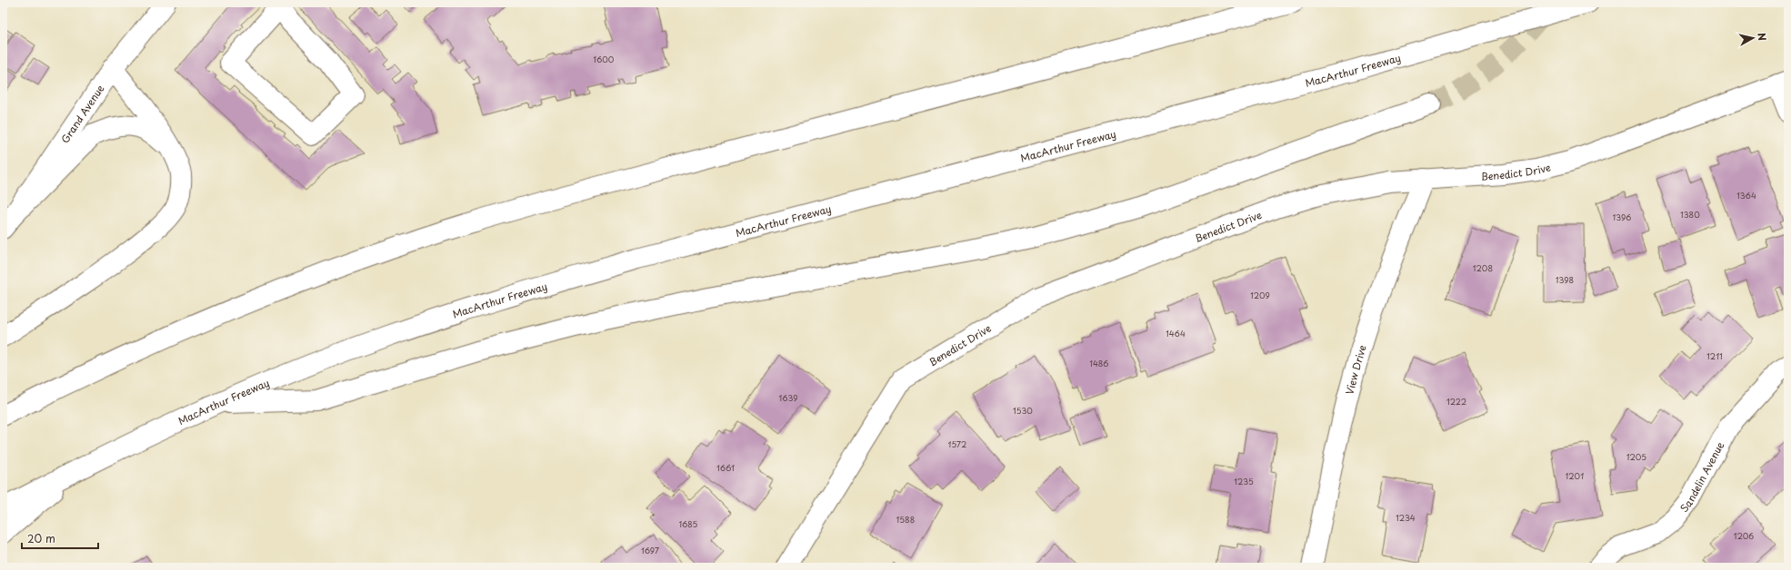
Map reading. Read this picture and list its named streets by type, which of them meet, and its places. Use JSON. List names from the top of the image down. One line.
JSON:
{"streets":{"main road":["MacArthur Freeway","Grand Avenue","Benedict Drive","View Drive","Sandelin Avenue"]},"crossings":[["Benedict Drive","View Drive"]],"house_numbers":["1600","1364","1380","1396","1208","1398","1209","1464","1211","1486","1639","1222","1530","1572","1205","1661","1201","1235","1234","1588","1685","1206","1697"],"scale_bar":"20 m","north":"right"}
